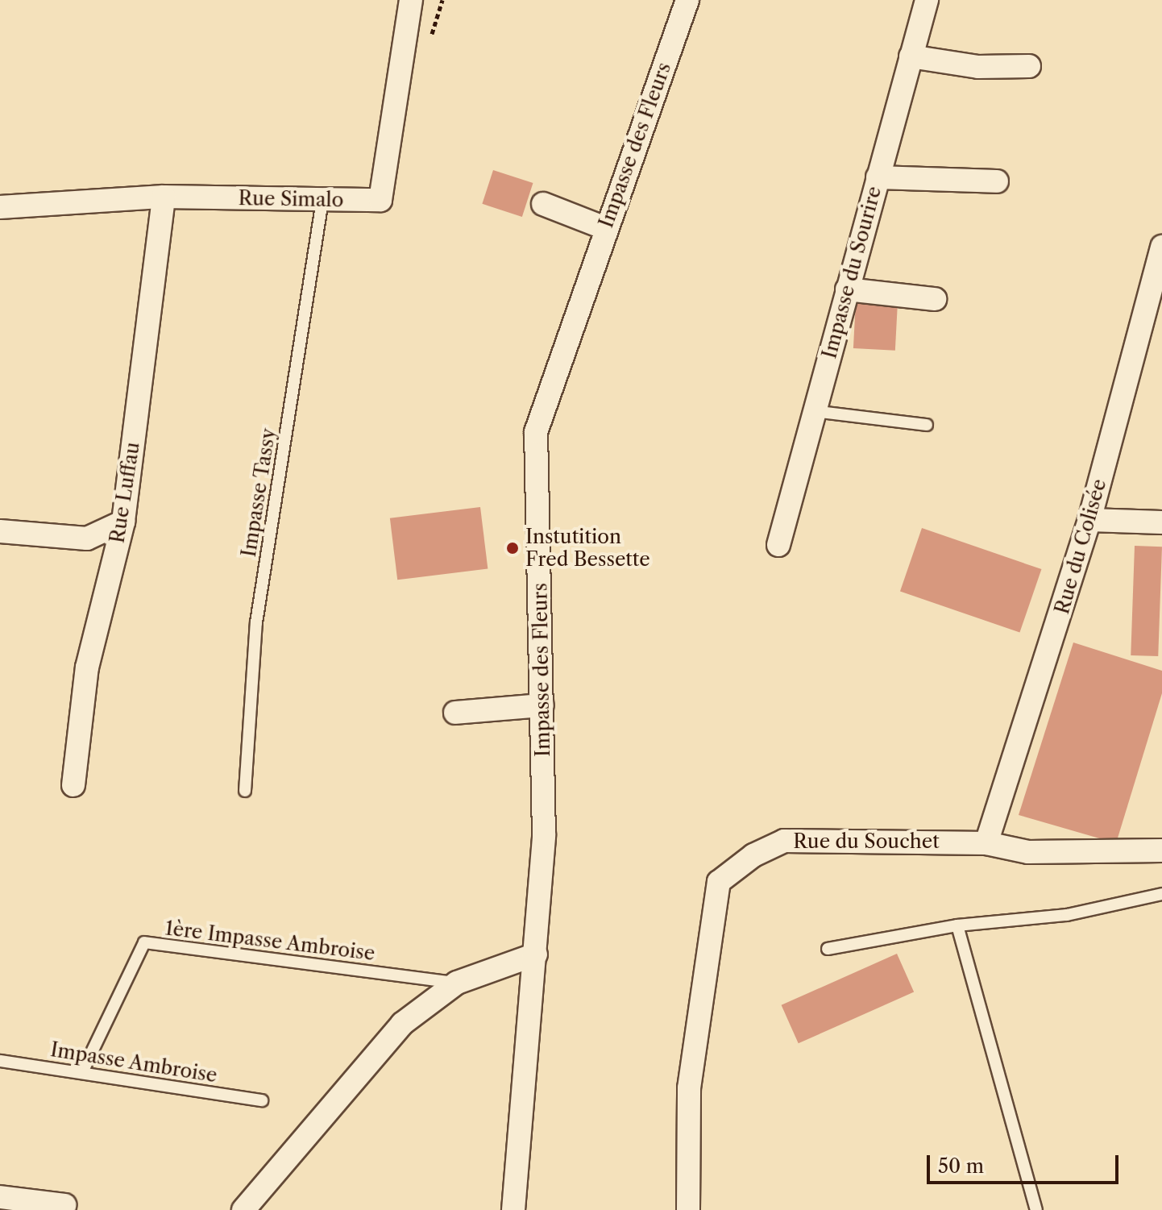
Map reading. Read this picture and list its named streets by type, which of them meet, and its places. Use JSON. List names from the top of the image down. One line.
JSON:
{"streets":{"street":["Impasse des Fleurs","Rue Simalo","Impasse du Sourire","Rue Luffau","Rue du Colisée","Rue du Souchet"],"lane":["Impasse Tassy","1ère Impasse Ambroise","Impasse Ambroise"]},"crossings":[["Rue Simalo","Rue Luffau"],["Rue Simalo","Impasse Tassy"],["Rue du Colisée","Rue du Souchet"],["1ère Impasse Ambroise","Impasse Ambroise"]],"places":["Instutition Fred Bessette"],"scale_bar":"50 m"}
